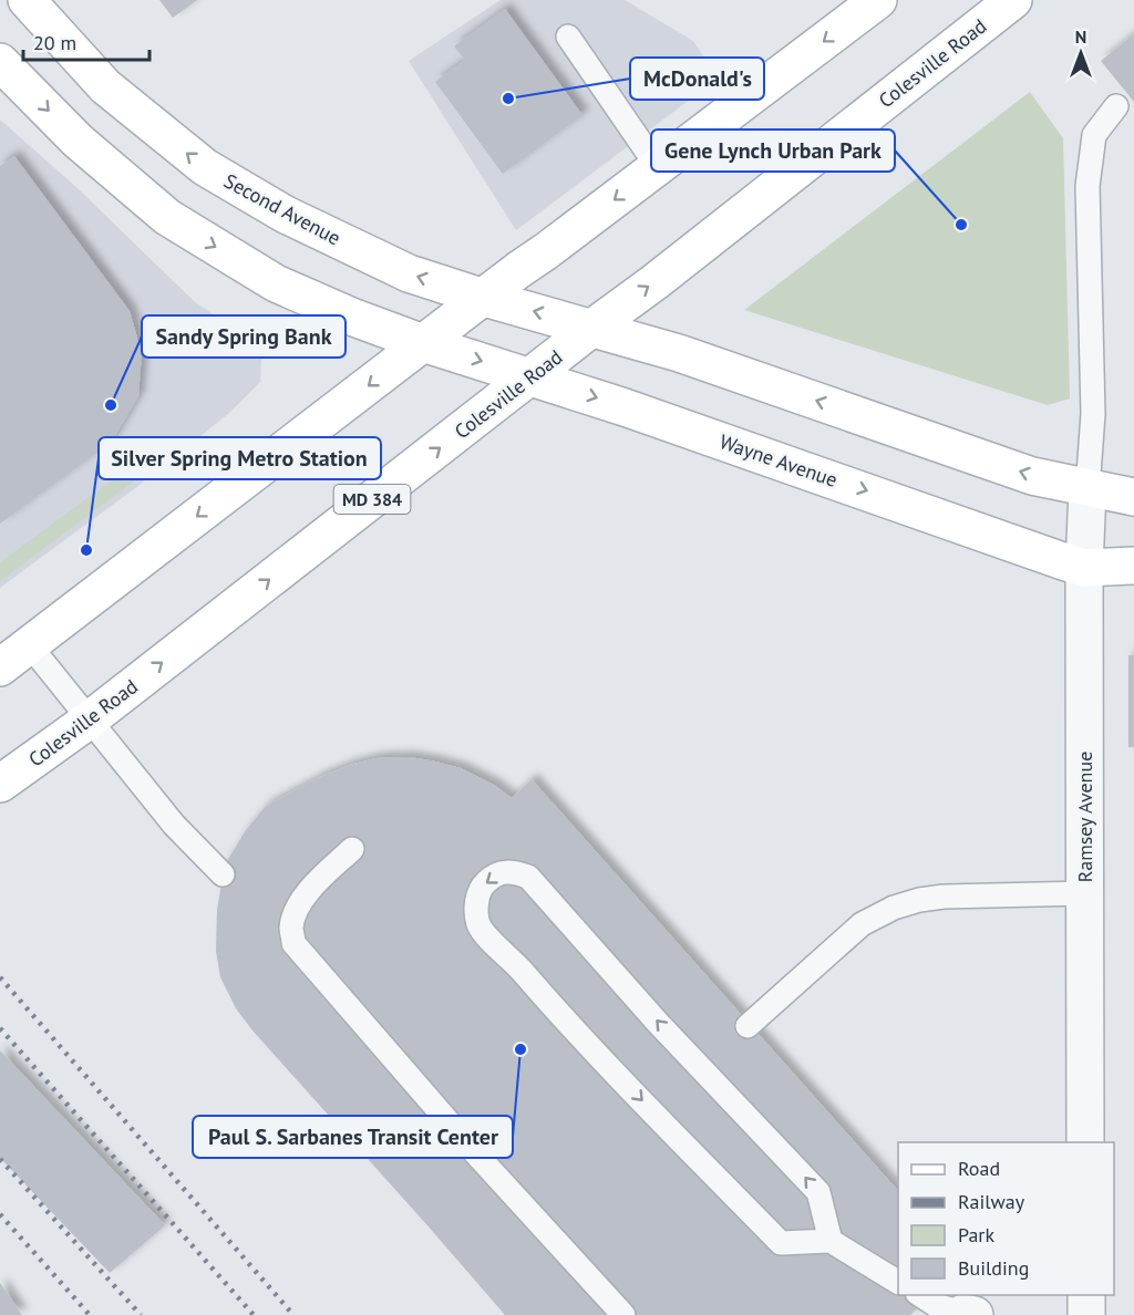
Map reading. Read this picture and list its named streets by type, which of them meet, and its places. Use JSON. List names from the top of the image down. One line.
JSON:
{"streets":{"street":["Colesville Road","Second Avenue","Wayne Avenue","MD 384","Ramsey Avenue"]},"crossings":[["Colesville Road","Second Avenue"],["Colesville Road","Wayne Avenue"],["Wayne Avenue","Ramsey Avenue"]],"places":["McDonald's","Gene Lynch Urban Park","Sandy Spring Bank","Silver Spring Metro Station","Paul S. Sarbanes Transit Center"],"legend":["Road","Railway","Park","Building"],"scale_bar":"20 m","north":"top"}
